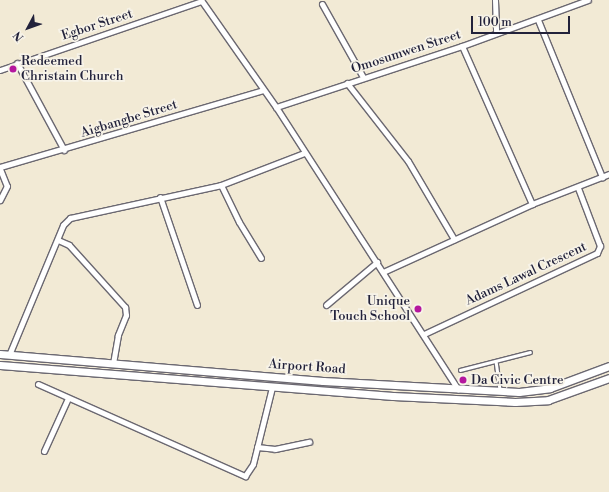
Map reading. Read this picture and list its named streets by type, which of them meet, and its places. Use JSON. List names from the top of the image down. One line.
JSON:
{"streets":{"main road":["Airport Road"],"street":["Egbor Street","Omosumwen Street","Aigbangbe Street","Adams Lawal Crescent"]},"places":["Redeemed Christain Church","Unique Touch School","Da Civic Centre"],"scale_bar":"100 m","north":"bottom left"}
